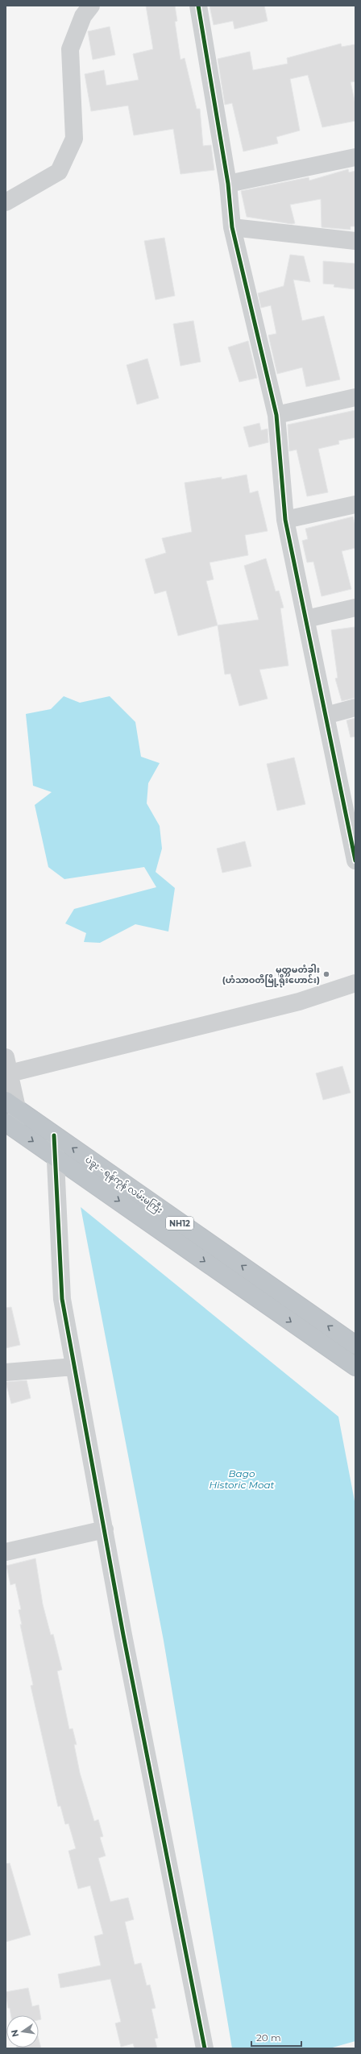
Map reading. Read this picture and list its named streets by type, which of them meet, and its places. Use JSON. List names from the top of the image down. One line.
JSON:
{"streets":{"highway":["ပဲခူး - ရန်ကုန် လမ်းမကြီး","NH12"]},"water":["Bago Historic Moat"],"places":["မုတ္တမတံခါး (ဟံသာဝတီမြို့ရိုးဟောင်း)"],"scale_bar":"20 m","north":"left"}
